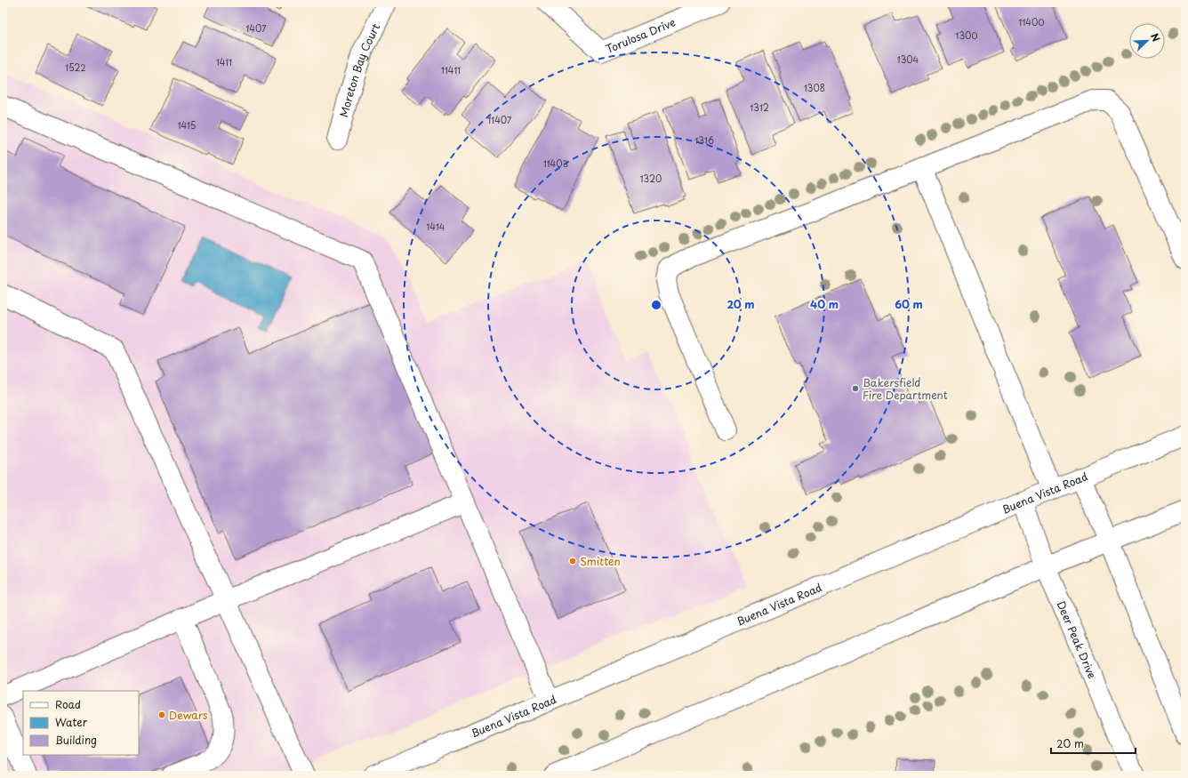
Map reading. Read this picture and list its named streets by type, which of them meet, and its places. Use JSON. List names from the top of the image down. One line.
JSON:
{"streets":{"main road":["Torulosa Drive","Moreton Bay Court","Buena Vista Road","Deer Peak Drive"]},"crossings":[["Buena Vista Road","Deer Peak Drive"]],"places":["Bakersfield Fire Department","Smitten","Dewars"],"house_numbers":["11400","1407","1300","1304","1411","1522","11411","1308","1312","11407","1415","1316","11403","1320","1414"],"legend":["Road","Water","Building"],"scale_bar":"20 m","north":"top right","rings":["20 m","40 m","60 m"]}
